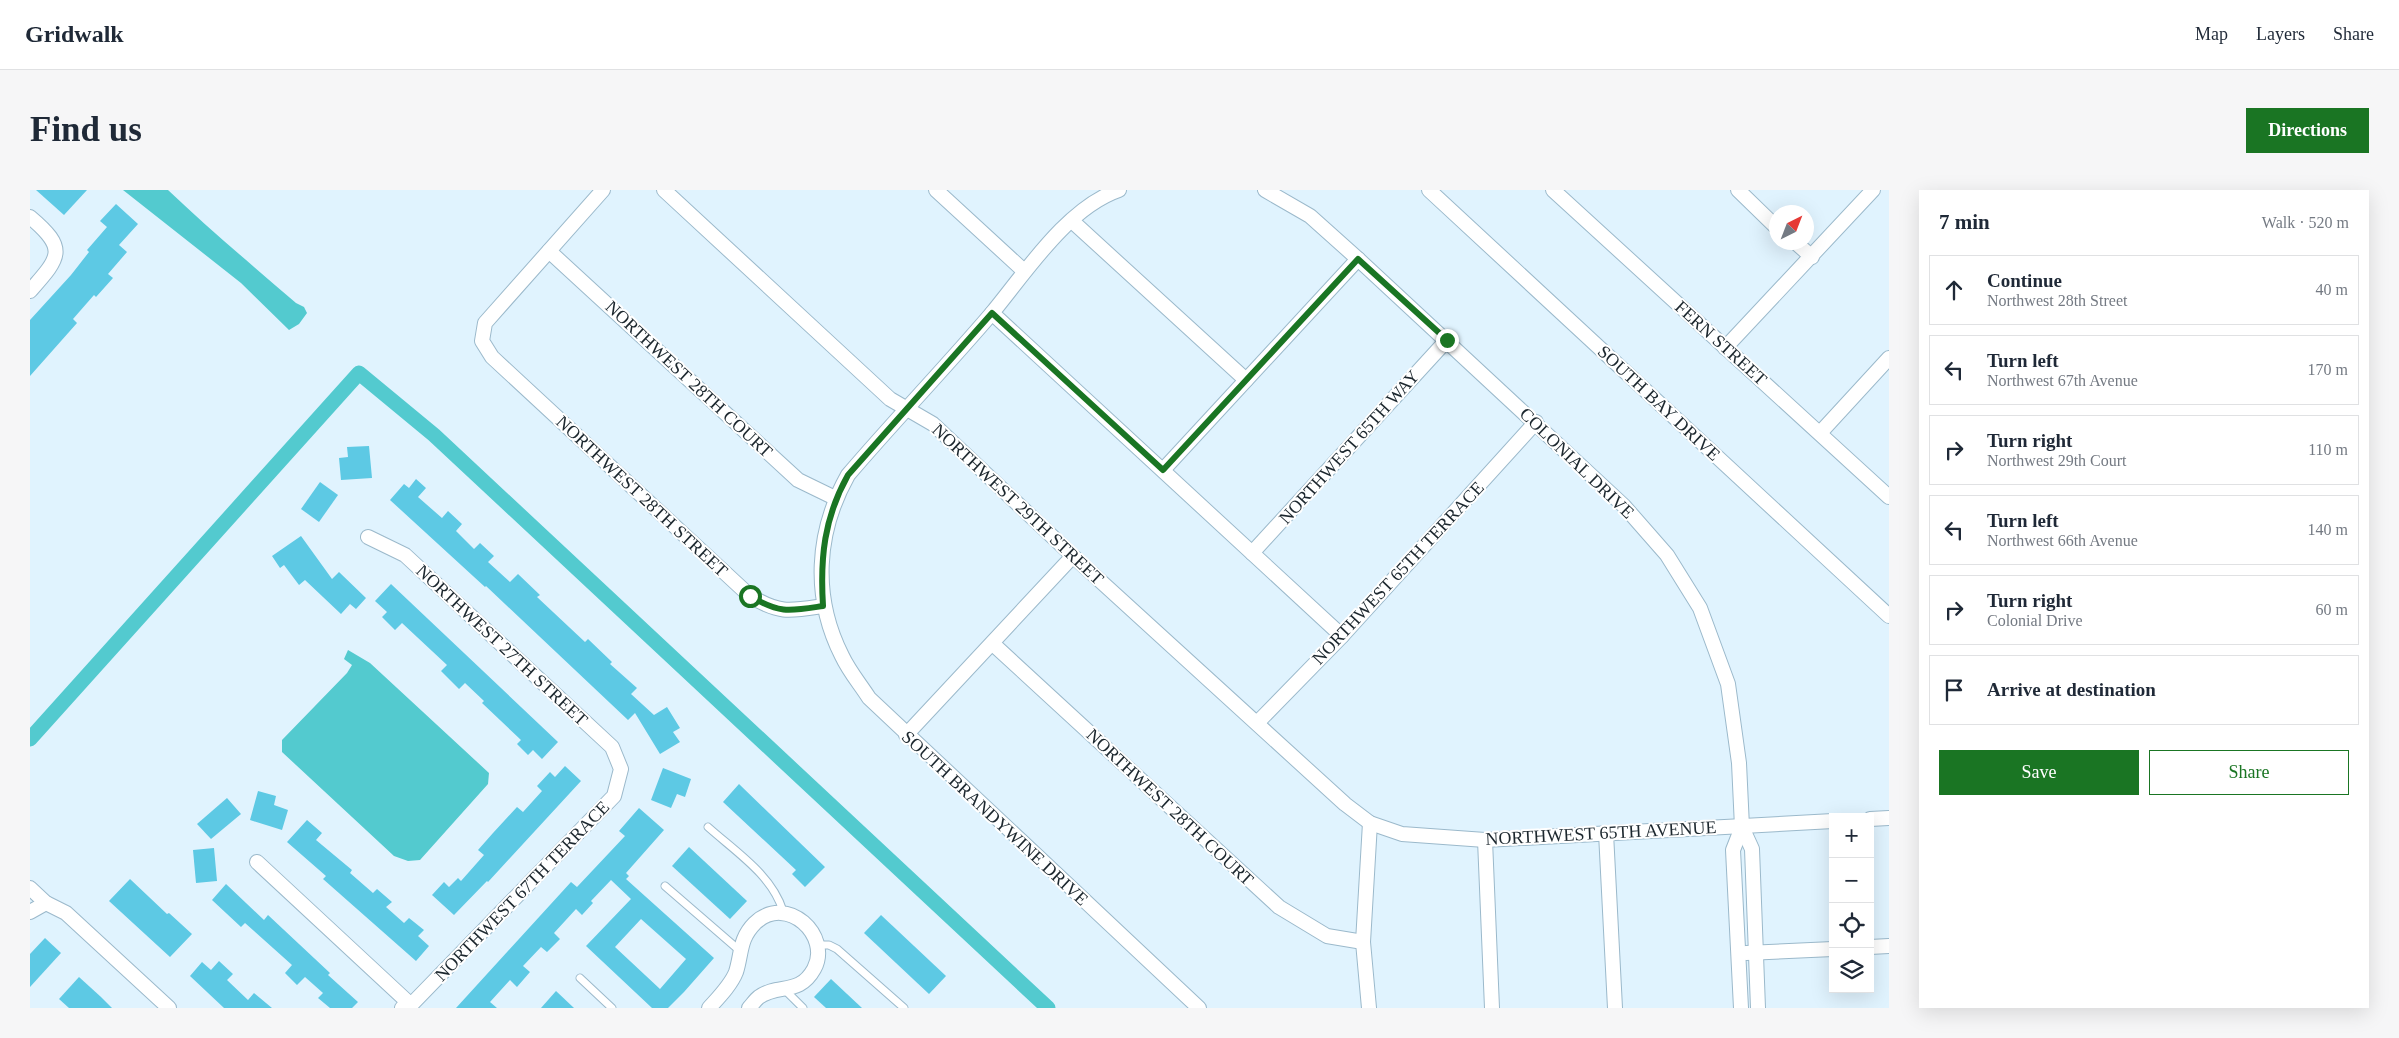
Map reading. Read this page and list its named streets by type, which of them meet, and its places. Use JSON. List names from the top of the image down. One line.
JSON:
{"streets":{"street":["FERN STREET","NORTHWEST 28TH COURT","SOUTH BAY DRIVE","NORTHWEST 65TH WAY","COLONIAL DRIVE","NORTHWEST 28TH STREET","NORTHWEST 29TH STREET","NORTHWEST 65TH TERRACE","NORTHWEST 27TH STREET","SOUTH BRANDYWINE DRIVE","NORTHWEST 65TH AVENUE","NORTHWEST 67TH TERRACE"]},"crossings":[["NORTHWEST 28TH COURT","NORTHWEST 28TH STREET"],["NORTHWEST 28TH COURT","SOUTH BRANDYWINE DRIVE"],["NORTHWEST 65TH WAY","COLONIAL DRIVE"],["COLONIAL DRIVE","NORTHWEST 65TH TERRACE"],["COLONIAL DRIVE","NORTHWEST 65TH AVENUE"],["NORTHWEST 28TH STREET","SOUTH BRANDYWINE DRIVE"],["NORTHWEST 29TH STREET","NORTHWEST 65TH TERRACE"],["NORTHWEST 29TH STREET","SOUTH BRANDYWINE DRIVE"],["NORTHWEST 29TH STREET","NORTHWEST 65TH AVENUE"],["NORTHWEST 27TH STREET","NORTHWEST 67TH TERRACE"]],"north":"top right","page":{"header":"Gridwalk","nav":["Map","Layers","Share"],"buttons":["Directions",["Save","Share"]],"title":"Find us","heading":["7 min","Walk · 520 m"],"list":[["Continue","Northwest 28th Street","40 m"],["Turn left","Northwest 67th Avenue","170 m"],["Turn right","Northwest 29th Court","110 m"],["Turn left","Northwest 66th Avenue","140 m"],["Turn right","Colonial Drive","60 m"],"Arrive at destination"],"map_buttons":["+","−"]}}
